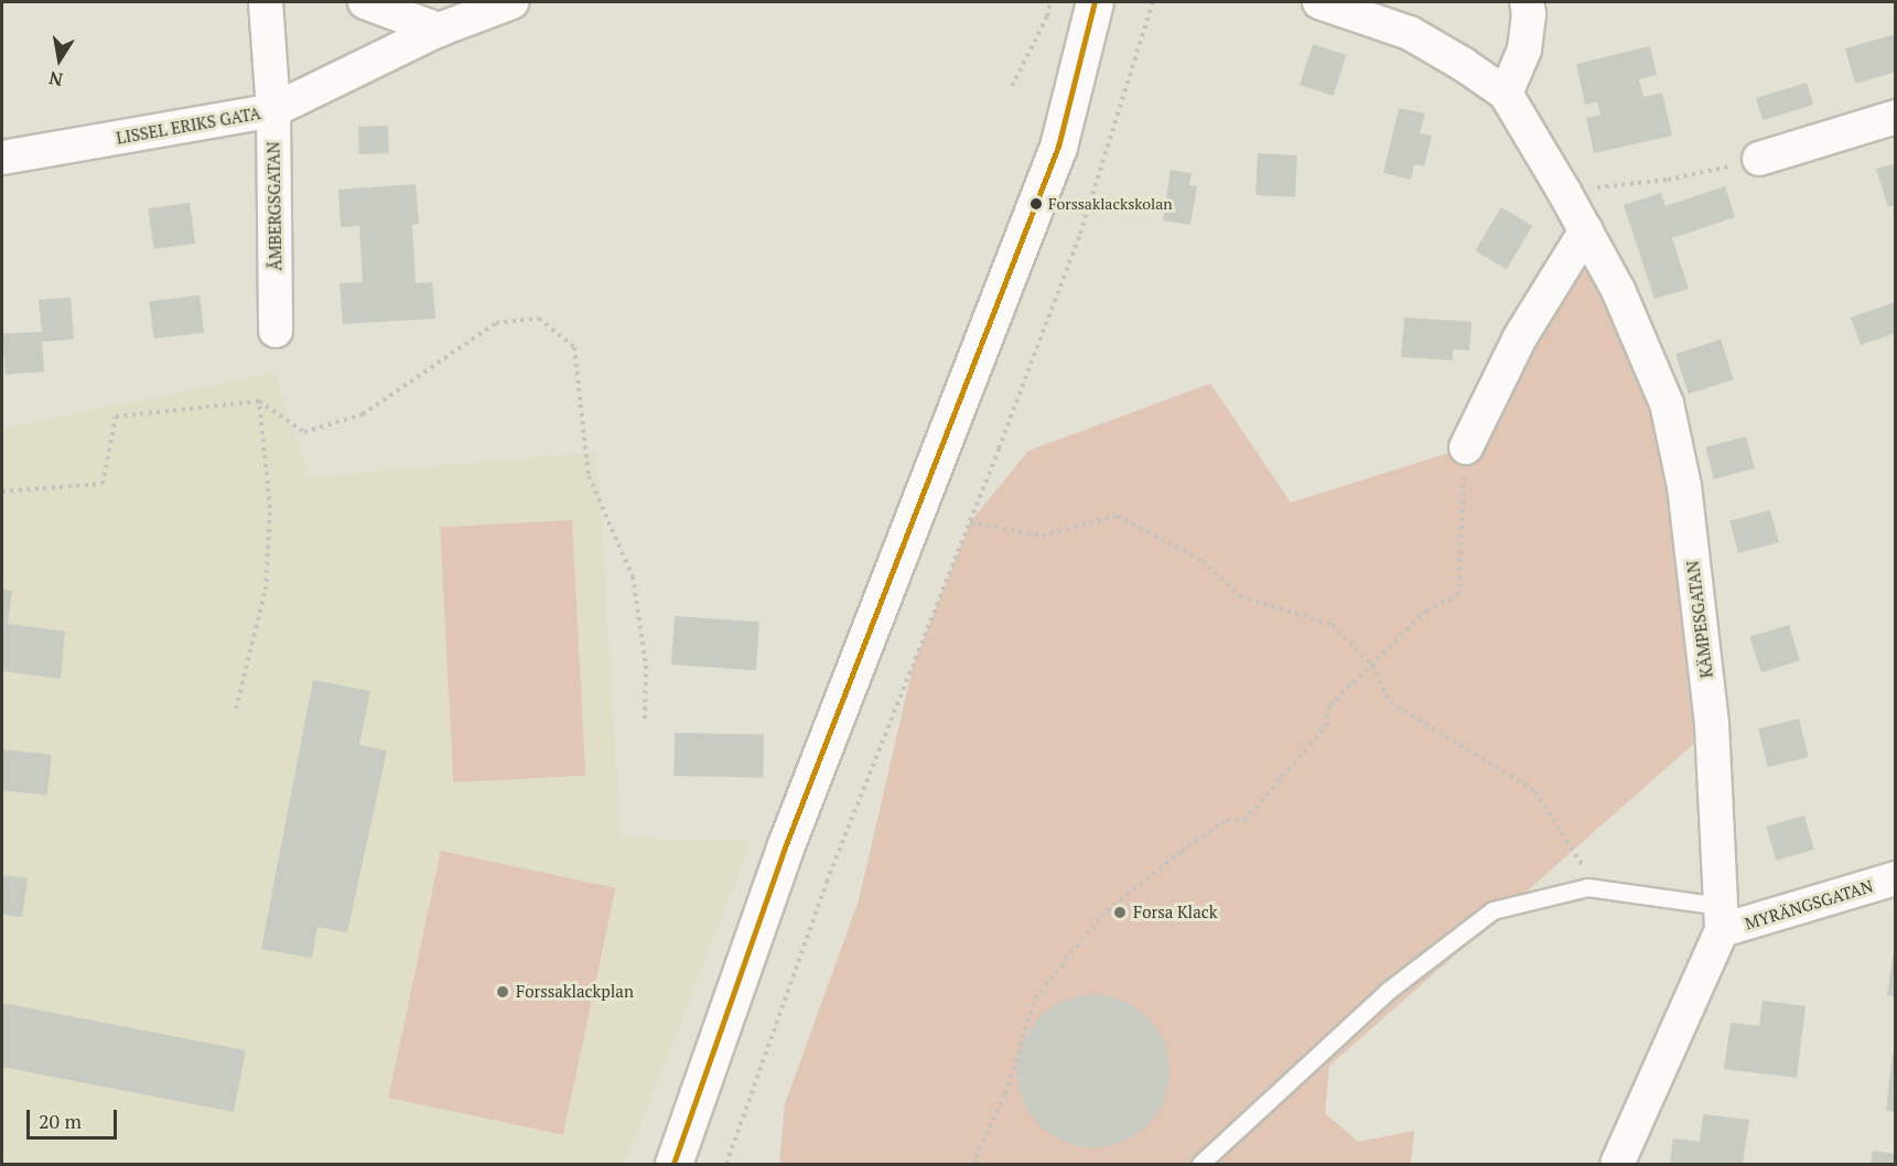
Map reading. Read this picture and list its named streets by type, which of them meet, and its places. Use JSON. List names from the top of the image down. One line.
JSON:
{"streets":{"street":["LISSEL ERIKS GATA","ÅMBERGSGATAN","KÄMPESGATAN","MYRÄNGSGATAN"]},"crossings":[["LISSEL ERIKS GATA","ÅMBERGSGATAN"],["KÄMPESGATAN","MYRÄNGSGATAN"]],"places":["Forssaklackskolan","Forsa Klack","Forssaklackplan"],"scale_bar":"20 m","north":"bottom"}
